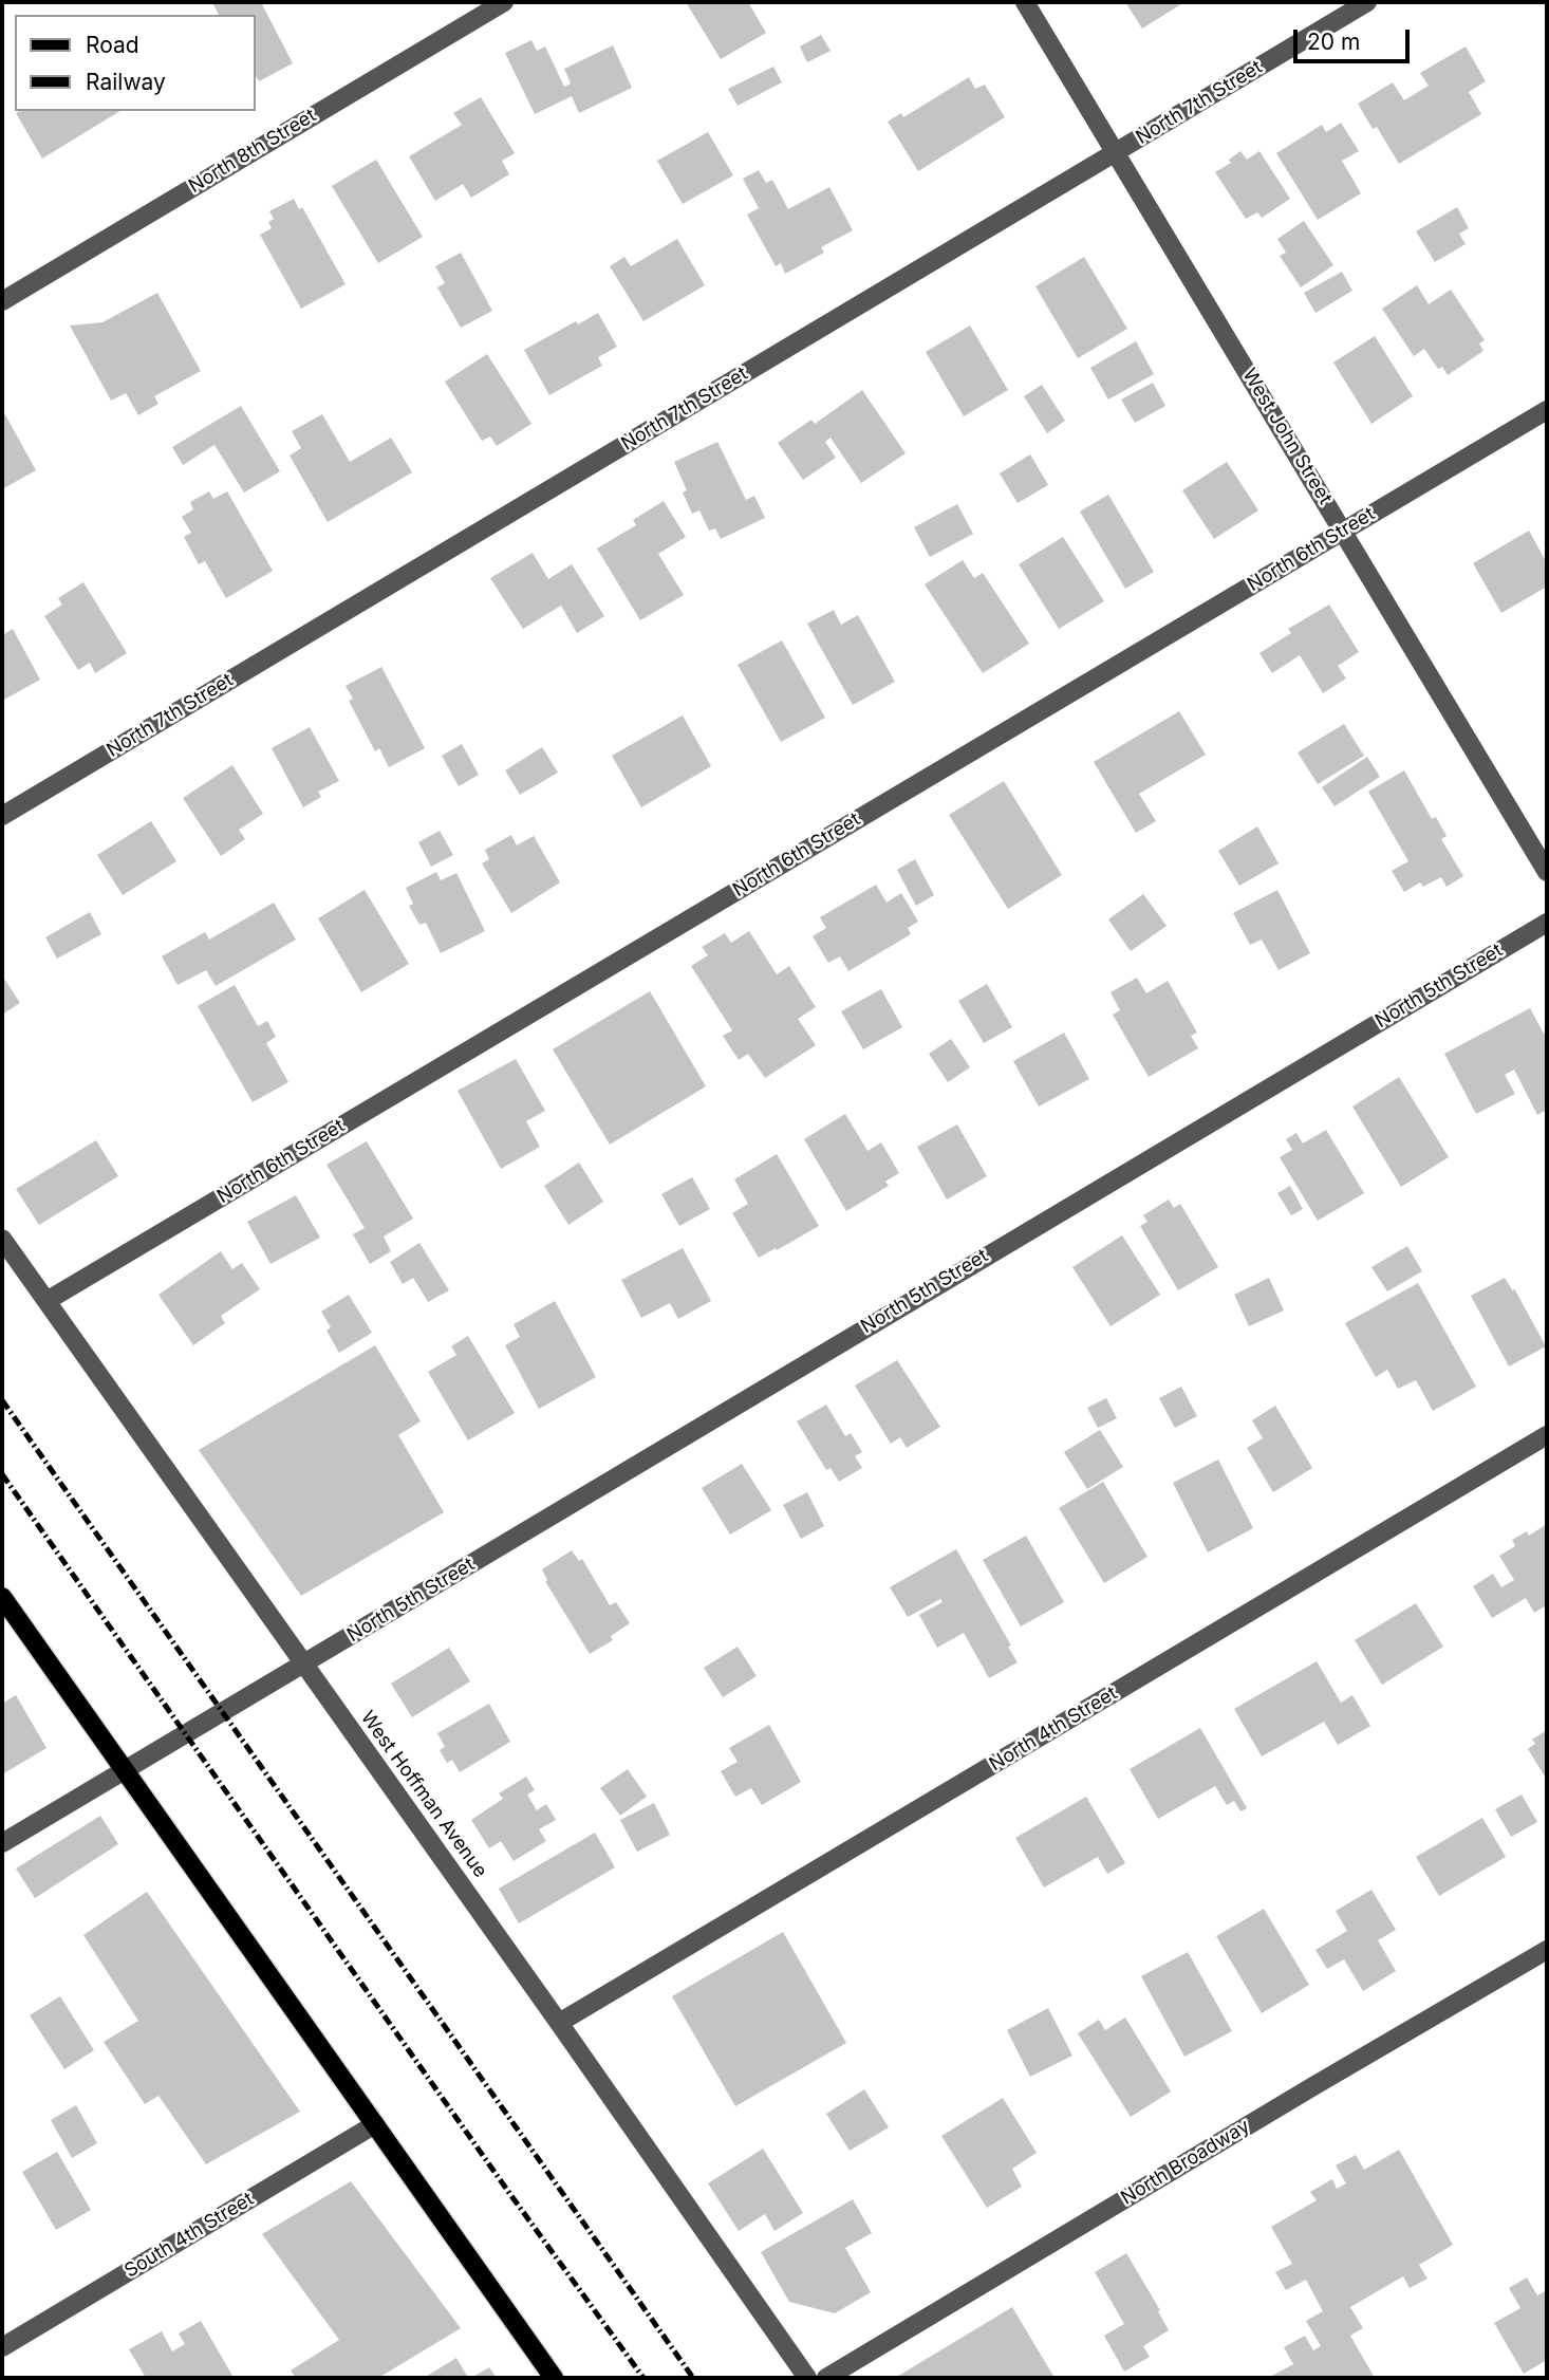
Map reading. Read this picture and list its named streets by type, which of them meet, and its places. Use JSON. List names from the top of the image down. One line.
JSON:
{"streets":{"street":["North 7th Street","North 8th Street","West John Street","North 6th Street","North 5th Street","North 4th Street","West Hoffman Avenue","North Broadway","South 4th Street"]},"crossings":[["North 7th Street","West John Street"],["West John Street","North 6th Street"],["North 6th Street","West Hoffman Avenue"],["North 5th Street","West Hoffman Avenue"],["North 4th Street","West Hoffman Avenue"]],"legend":["Road","Railway"],"scale_bar":"20 m"}
